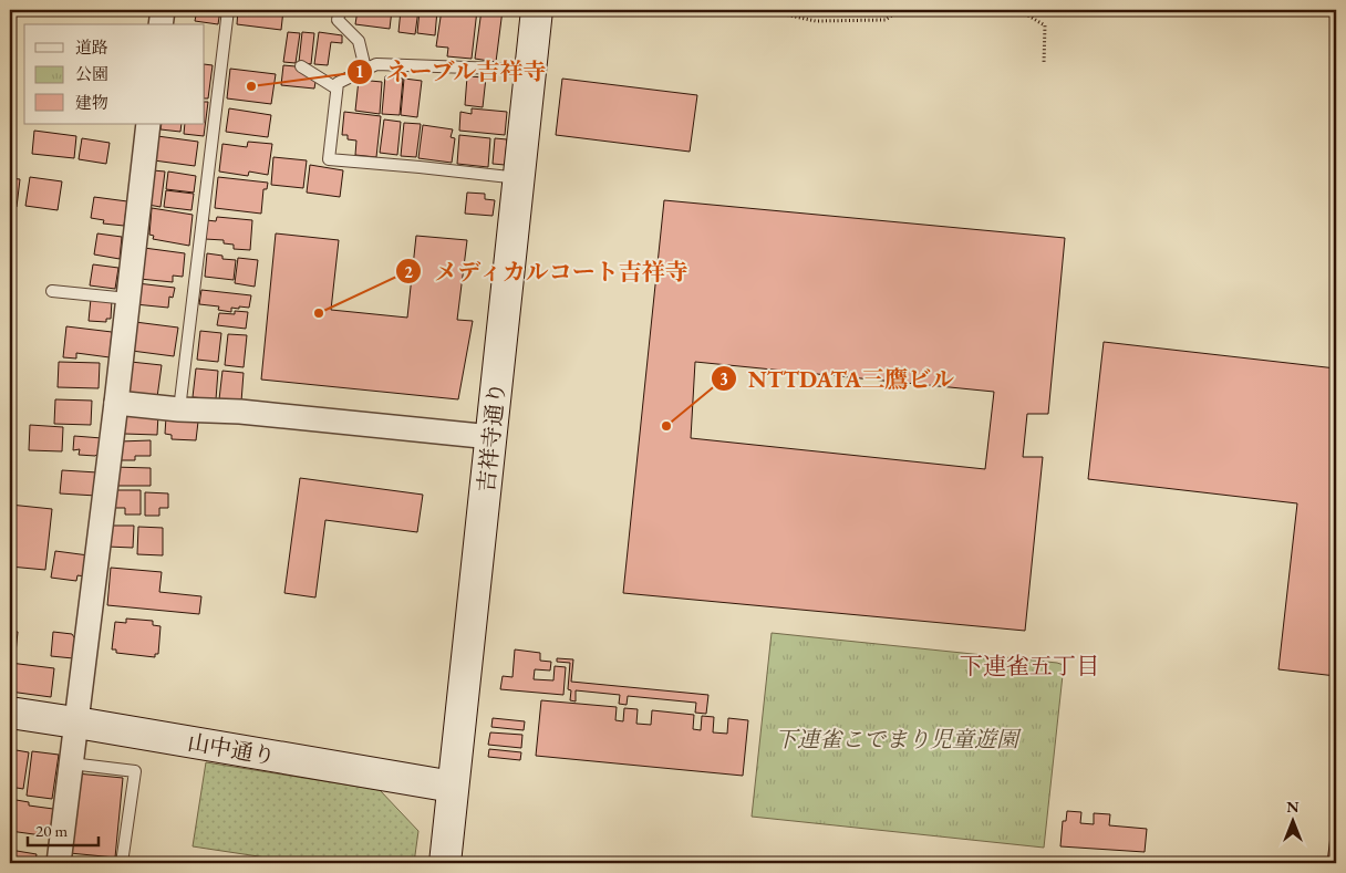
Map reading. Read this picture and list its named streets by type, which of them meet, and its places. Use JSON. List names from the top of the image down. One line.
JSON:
{"streets":{"main road":["吉祥寺通り","山中通り"]},"crossings":[["吉祥寺通り","山中通り"]],"districts":["下連雀五丁目"],"parks":["下連雀こでまり児童遊園"],"places":["ネーブル吉祥寺","メディカルコート吉祥寺","NTTDATA三鷹ビル"],"legend":["道路","公園","建物"],"scale_bar":"20 m","north":"top"}
